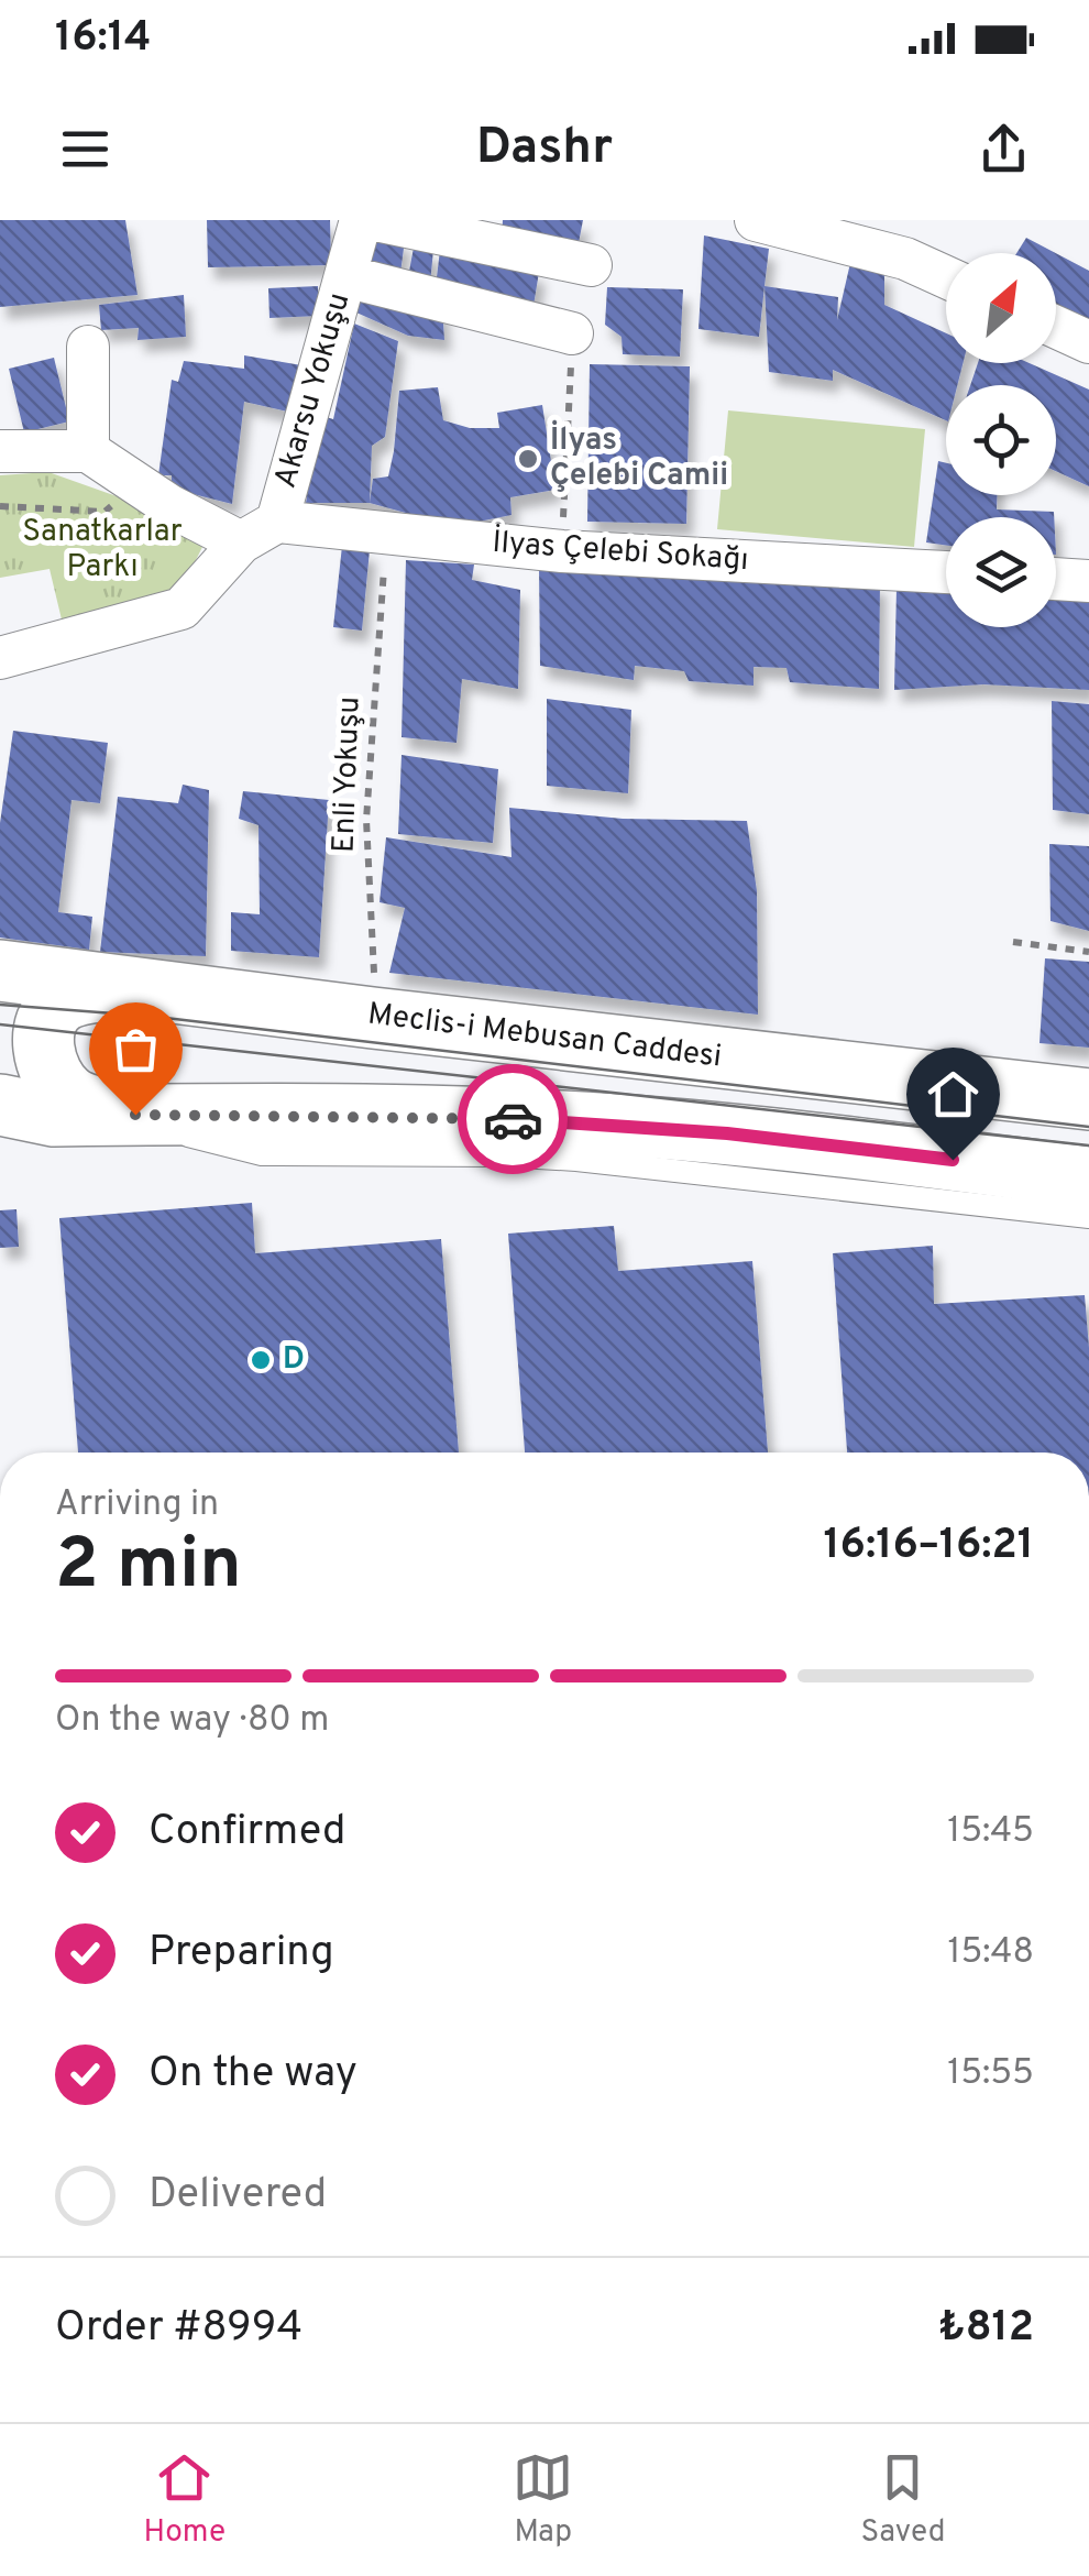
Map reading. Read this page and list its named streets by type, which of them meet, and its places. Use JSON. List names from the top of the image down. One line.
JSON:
{"streets":{"main road":["Meclis-i Mebusan Caddesi"],"street":["Akarsu Yokuşu","İlyas Çelebi Sokağı"],"path":["Enli Yokuşu"]},"crossings":[["Akarsu Yokuşu","İlyas Çelebi Sokağı"],["İlyas Çelebi Sokağı","Enli Yokuşu"],["Enli Yokuşu","Meclis-i Mebusan Caddesi"]],"parks":["Sanatkarlar Parkı"],"places":["İlyas Çelebi Camii","D"],"north":"top right","page":{"status":"16:14","header":"Dashr","heading":["2 min","Arriving in","16:16–16:21"],"panel":["Order #8994","₺812"],"bar":"On the way · 80 m","list":[["Confirmed","15:45"],["Preparing","15:48"],["On the way","15:55"],"Delivered"],"tabs":["Home","Map","Saved"]}}
